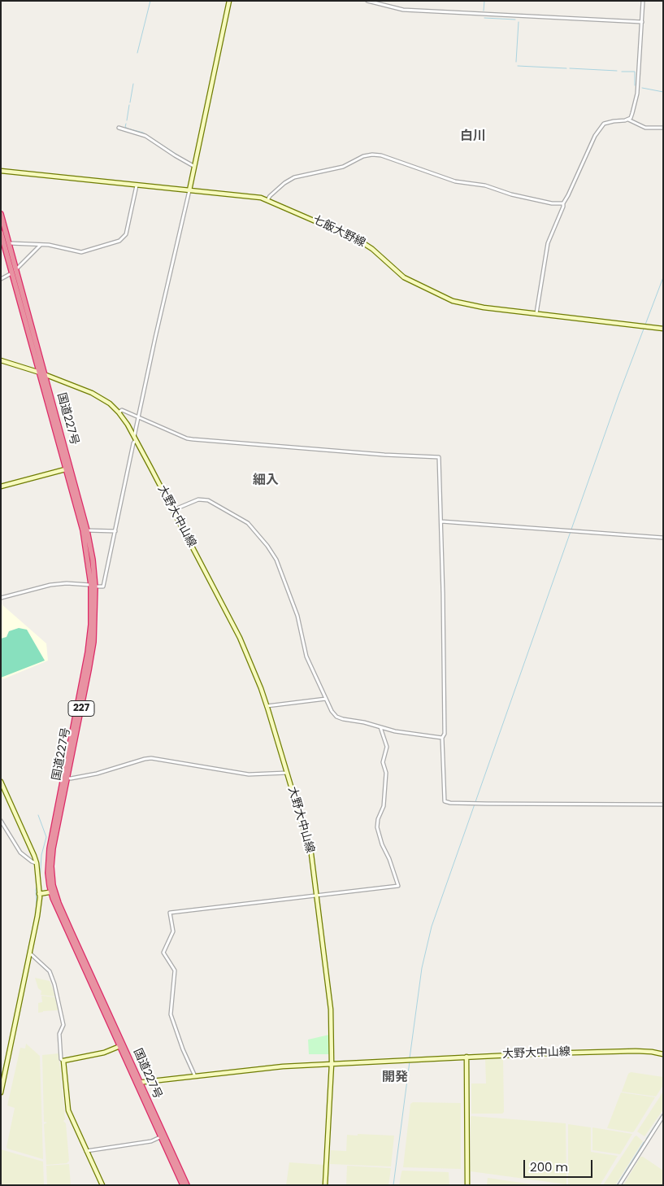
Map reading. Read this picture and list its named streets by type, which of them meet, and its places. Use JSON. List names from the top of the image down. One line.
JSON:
{"streets":{"highway":["国道227号","227"],"main road":["七飯大野線","大野大中山線"]},"crossings":[["国道227号","大野大中山線"]],"districts":["白川","細入","開発"],"scale_bar":"200 m"}
